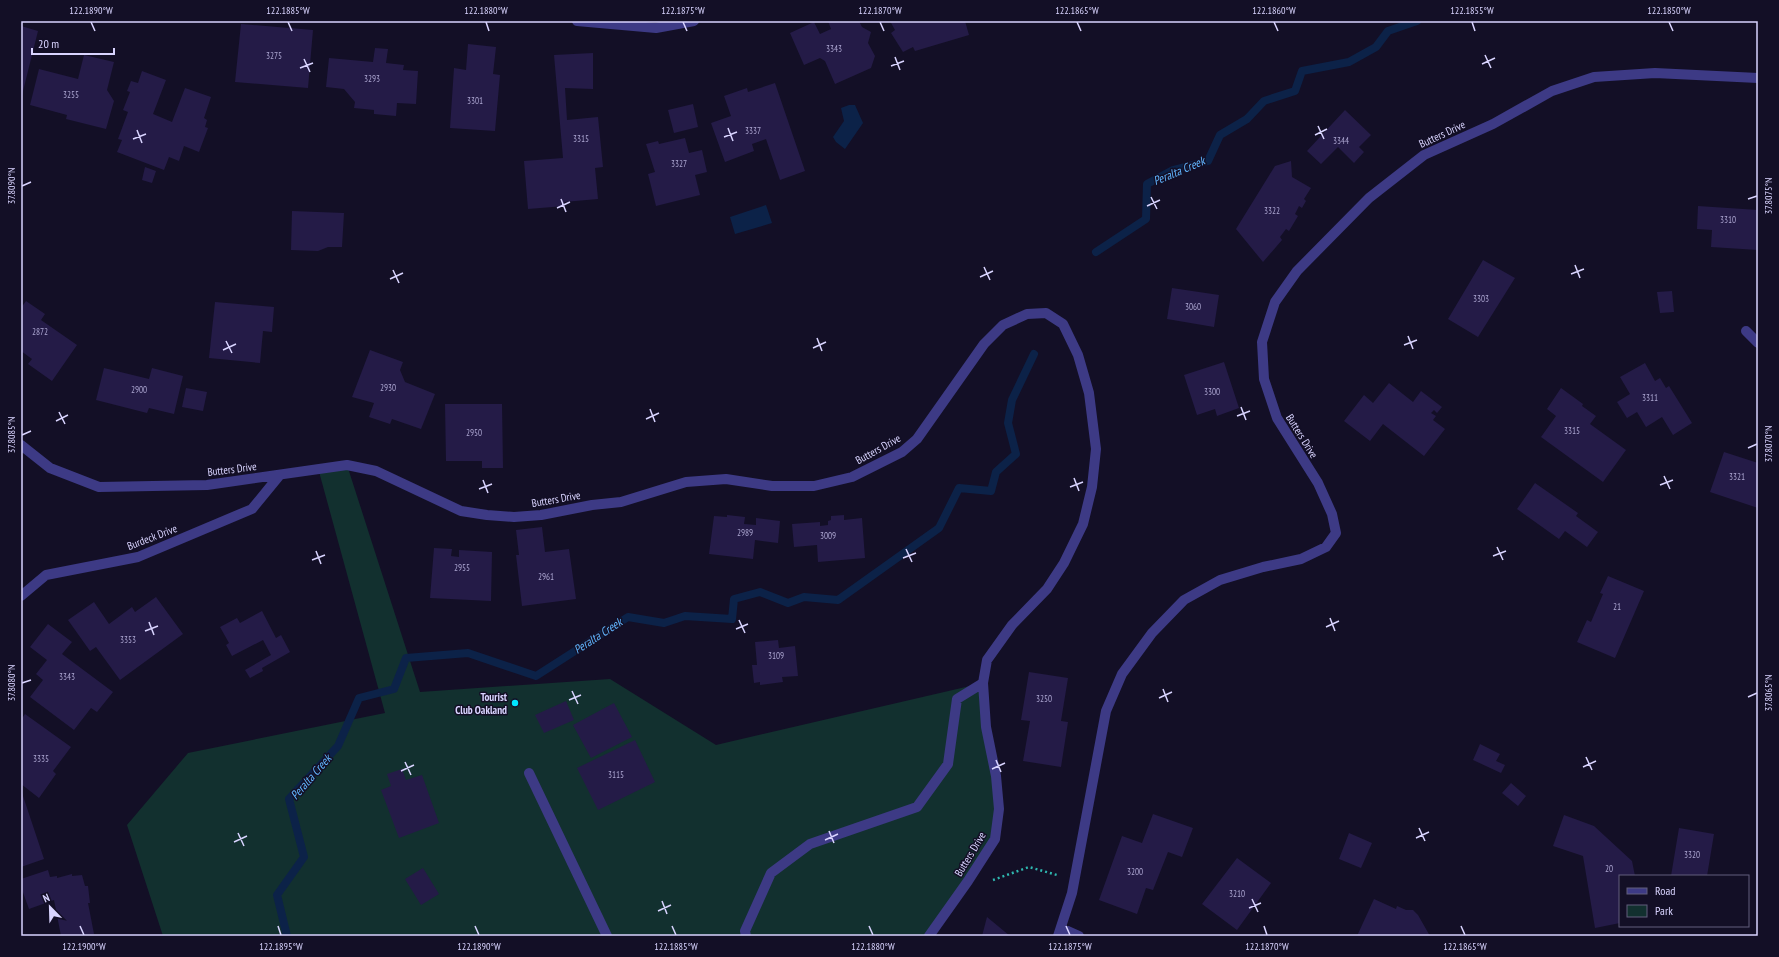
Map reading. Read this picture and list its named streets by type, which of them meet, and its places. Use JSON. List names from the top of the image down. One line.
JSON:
{"streets":{"street":["Butters Drive","Burdeck Drive"]},"crossings":[["Butters Drive","Burdeck Drive"]],"water":["Peralta Creek"],"places":["Tourist Club Oakland"],"house_numbers":["3343","3275","3293","3255","3301","3337","3315","3344","3327","3322","3310","3303","3060","2872","2930","2900","3300","3311","3315","2950","3321","2989","3009","2955","2961","21","3353","3109","3343","3250","3335","3115","3320","20","3200","3210"],"legend":["Road","Park"],"scale_bar":"20 m","north":"top left","coordinates":["122.1890°W","122.1885°W","122.1880°W","122.1875°W","122.1870°W","122.1865°W","122.1860°W","122.1855°W","122.1850°W","37.8090°N","37.8075°N","37.8085°N","37.8070°N","37.8080°N","37.8065°N","122.1900°W","122.1895°W"]}
